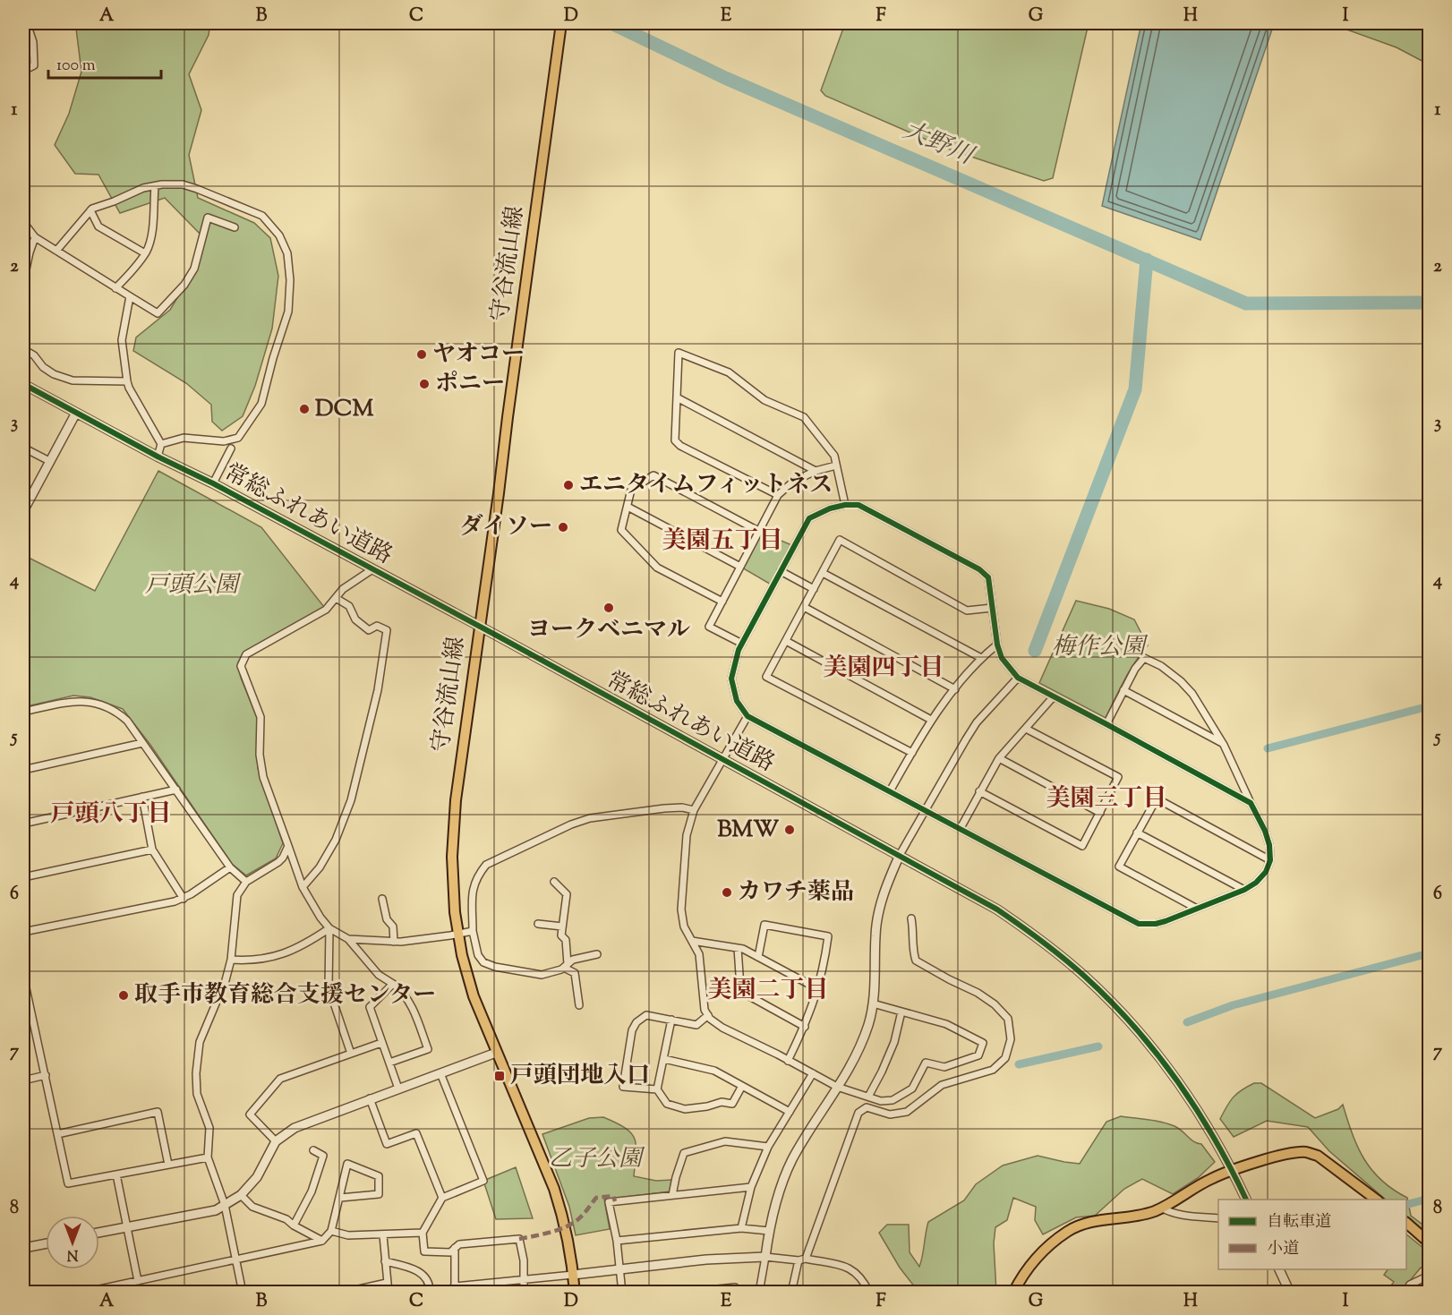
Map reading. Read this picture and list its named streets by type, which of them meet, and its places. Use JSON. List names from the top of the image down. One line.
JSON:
{"streets":{"main road":["守谷流山線"],"street":["常総ふれあい道路"]},"crossings":[["守谷流山線","常総ふれあい道路"]],"districts":["美園五丁目","美園四丁目","美園三丁目","戸頭八丁目","美園二丁目"],"water":["大野川"],"parks":["戸頭公園","梅作公園","乙子公園"],"places":{"other":["ヤオコー","ポニー","DCM","エニタイムフィットネス","ダイソー","ヨークベニマル","BMW","カワチ薬品","取手市教育総合支援センター"],"transit":["戸頭団地入口"]},"legend":["自転車道","小道"],"scale_bar":"100 m","north":"bottom","grid":{"columns":["A","B","C","D","E","F","G","H","I"],"rows":["1","2","3","4","5","6","7","8"]}}
